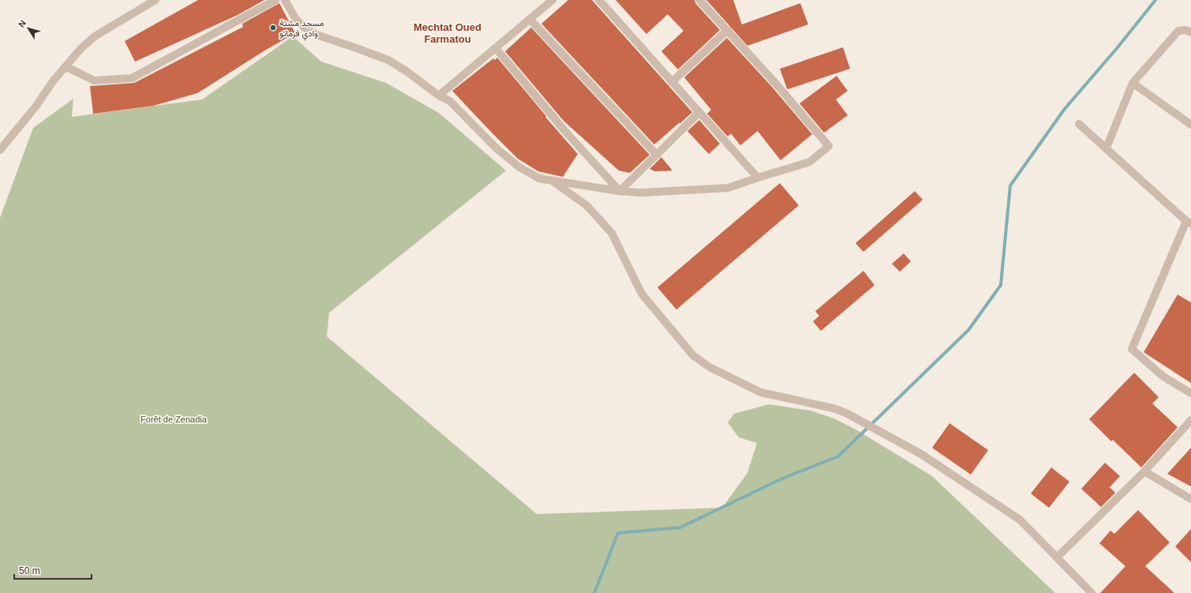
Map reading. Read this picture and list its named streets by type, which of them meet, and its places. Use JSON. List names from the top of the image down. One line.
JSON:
{"districts":["Mechtat Oued Farmatou"],"parks":["Forêt de Zenadia"],"places":["مسجد مشتة وادي فرماتو"],"scale_bar":"50 m","north":"top left"}
